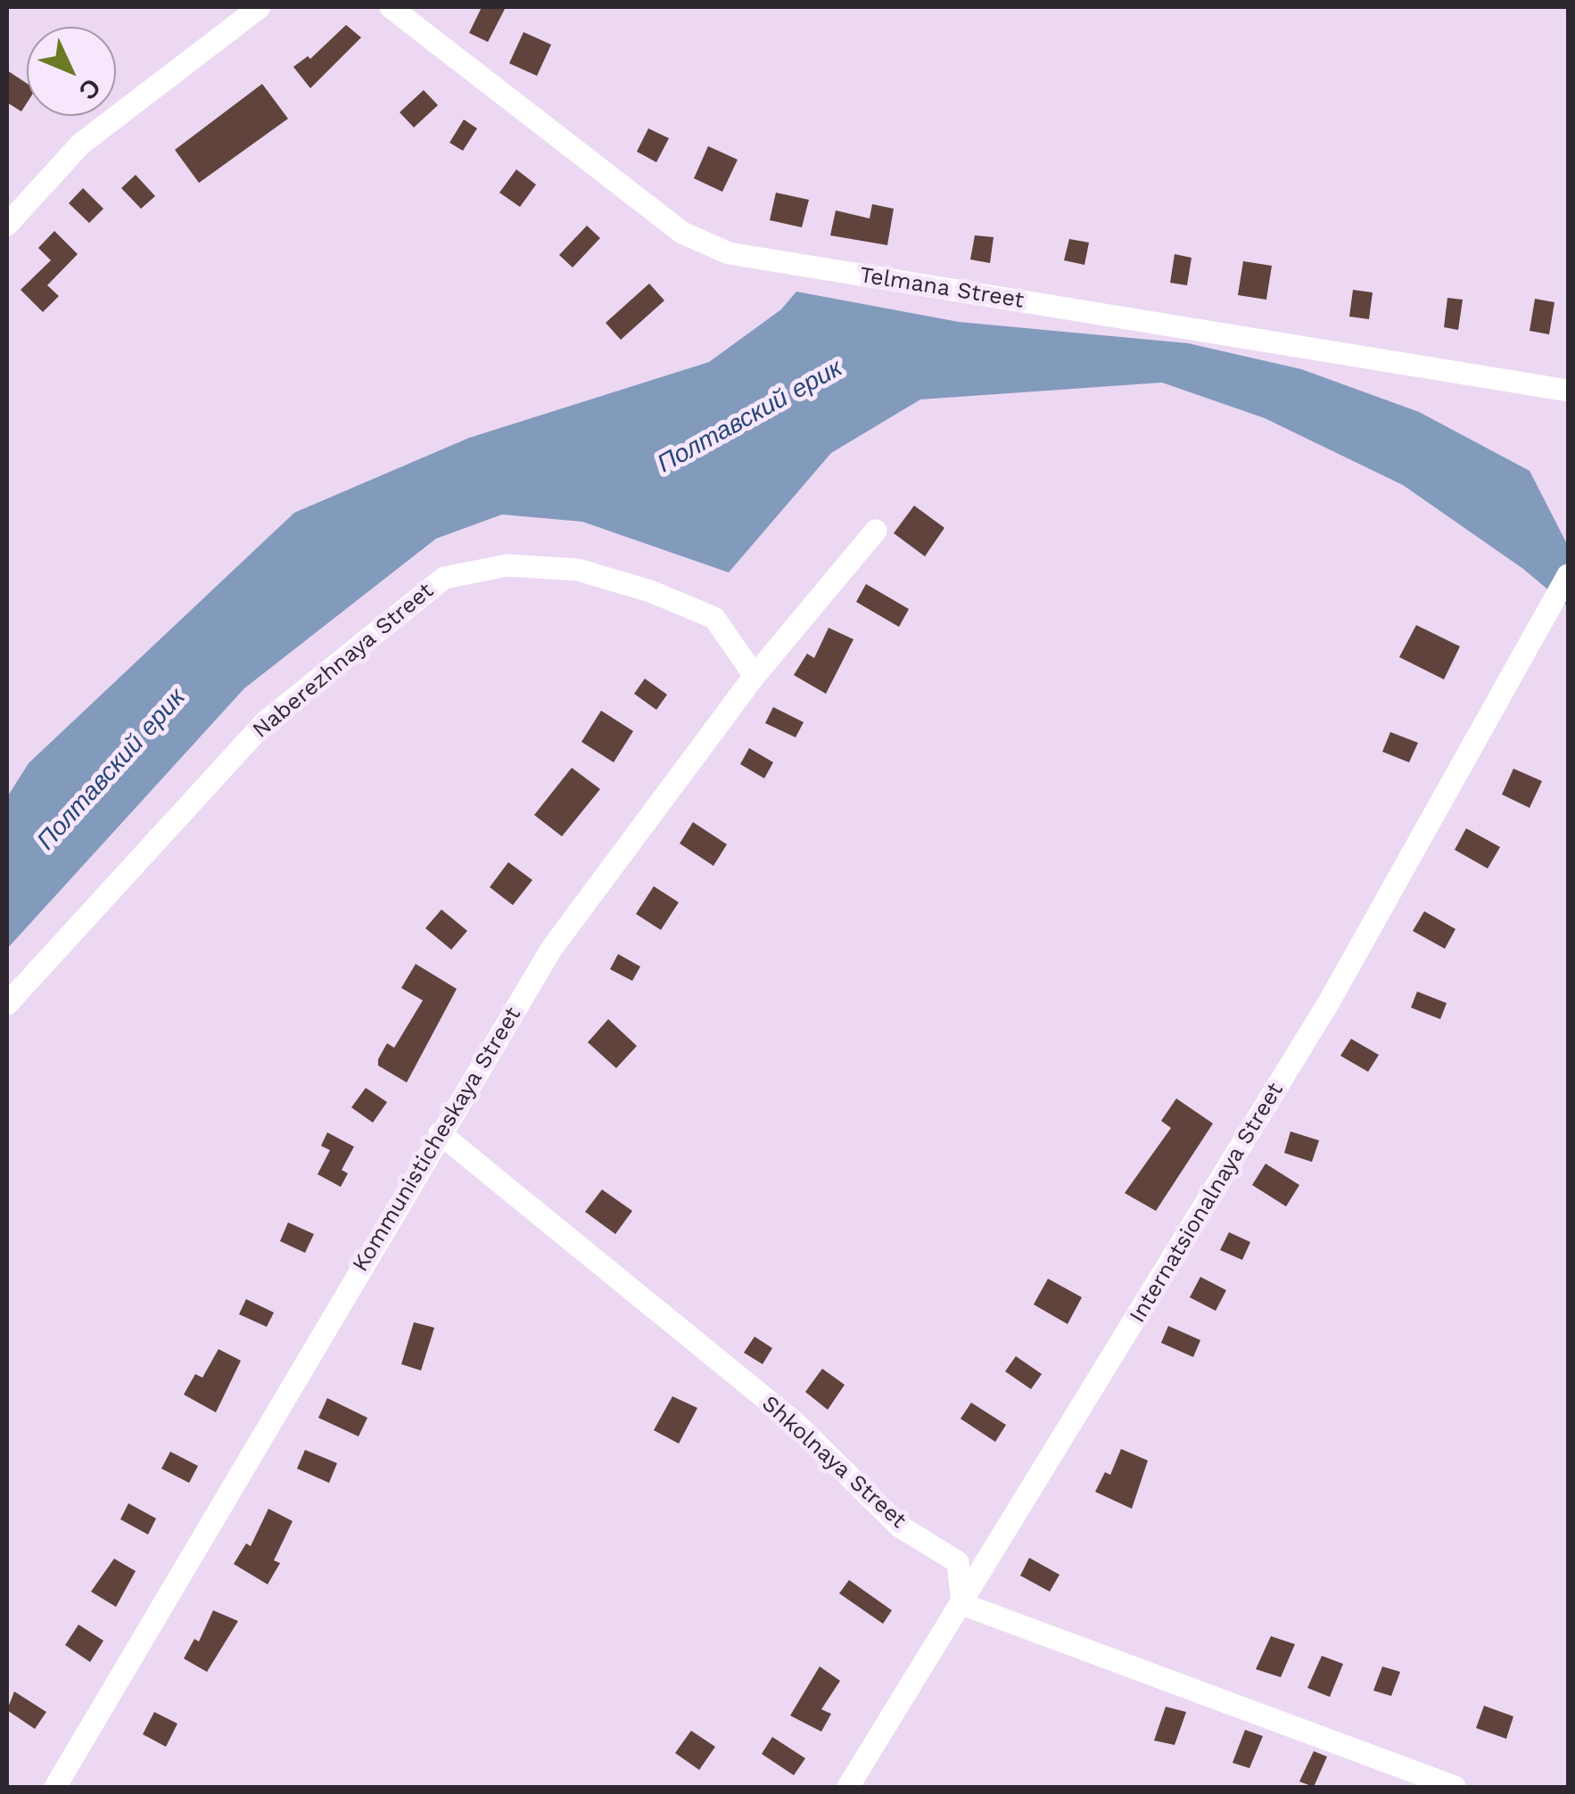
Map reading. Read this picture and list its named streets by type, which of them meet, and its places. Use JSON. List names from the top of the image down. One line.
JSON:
{"streets":{"street":["Telmana Street","Naberezhnaya Street","Kommunisticheskaya Street","Internatsionalnaya Street","Shkolnaya Street"]},"crossings":[["Naberezhnaya Street","Kommunisticheskaya Street"],["Kommunisticheskaya Street","Shkolnaya Street"],["Internatsionalnaya Street","Shkolnaya Street"]],"water":["Полтавский ерик"],"north":"bottom right"}
